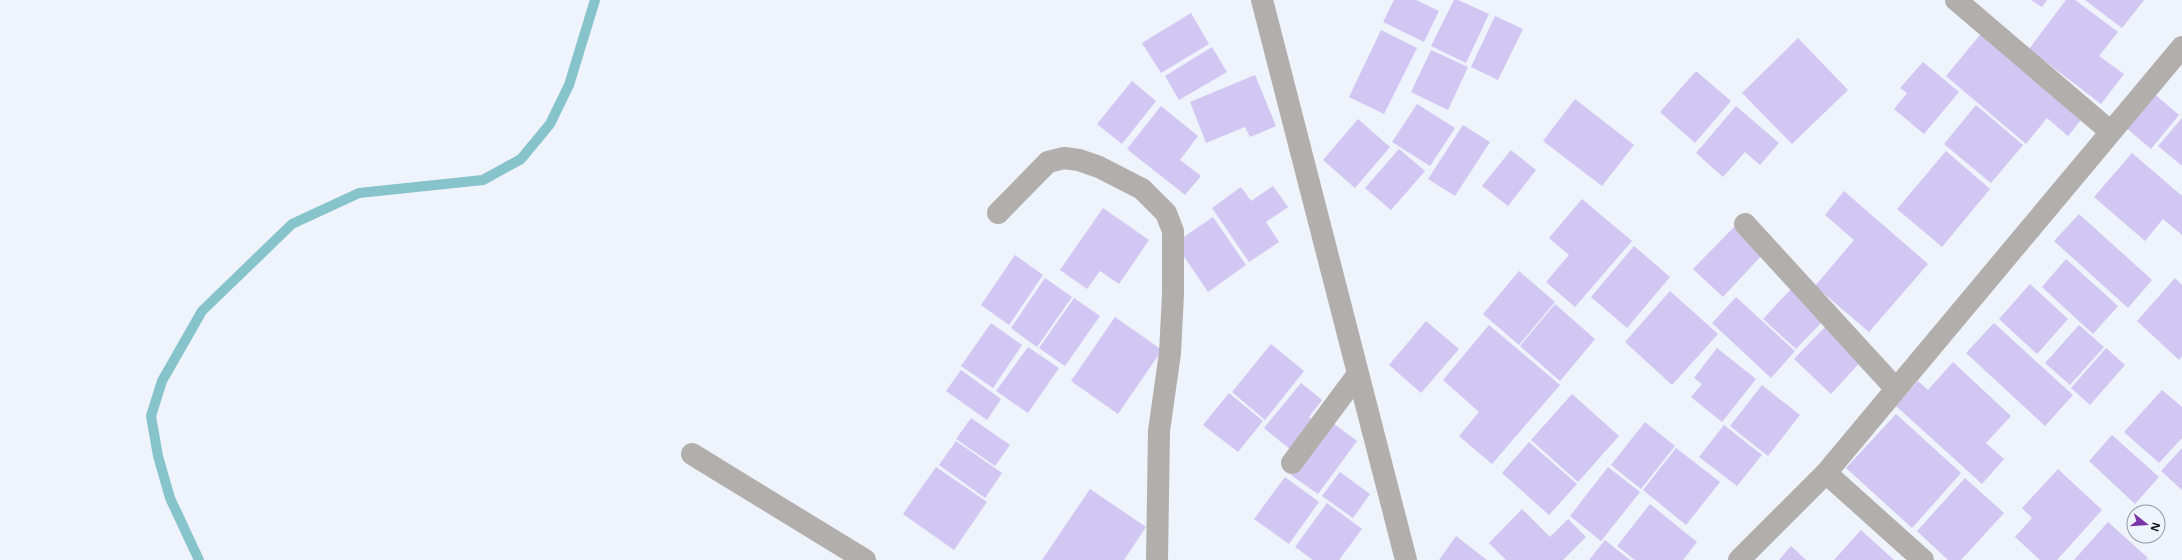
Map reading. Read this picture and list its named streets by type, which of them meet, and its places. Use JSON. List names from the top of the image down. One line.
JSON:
{"north":"right"}
